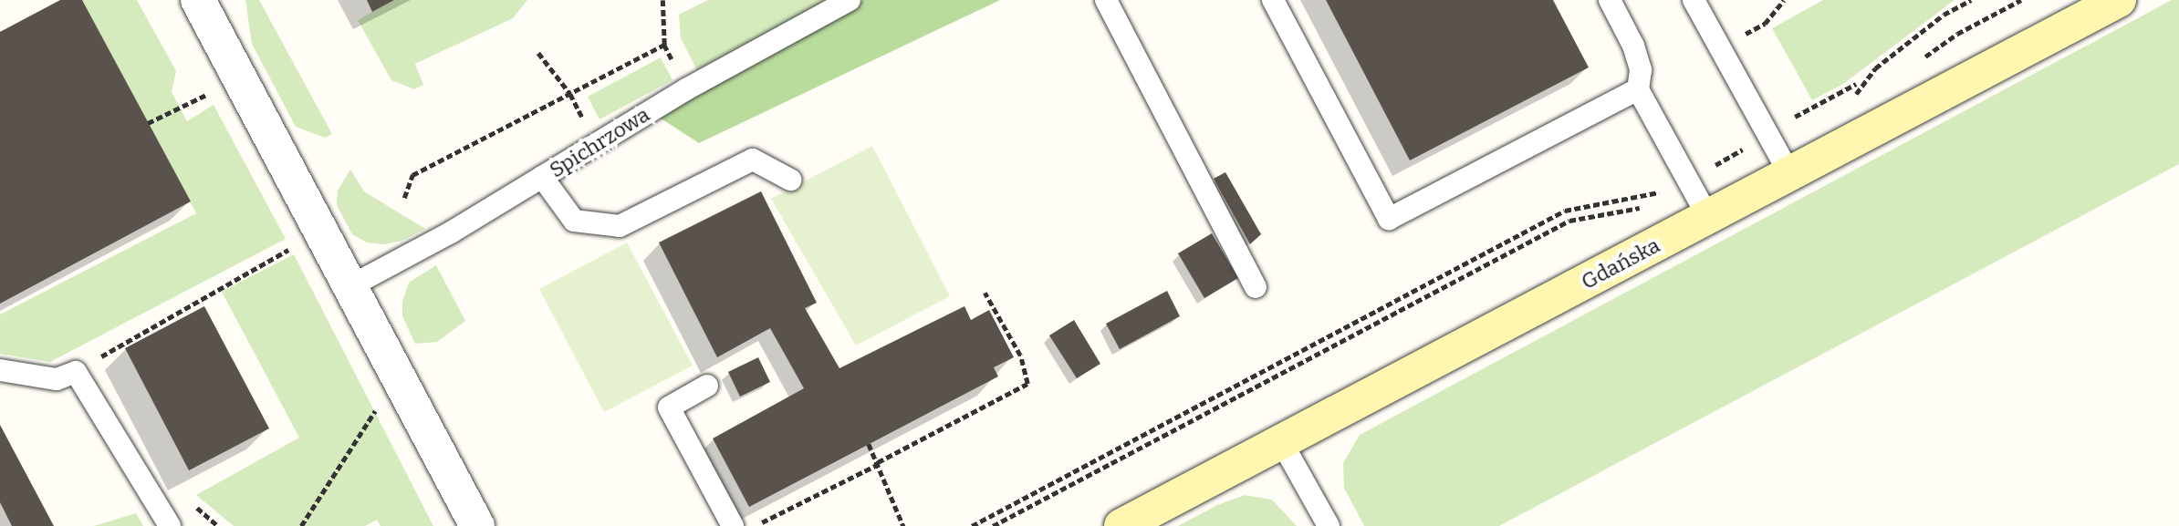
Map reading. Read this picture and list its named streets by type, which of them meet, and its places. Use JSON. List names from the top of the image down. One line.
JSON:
{"streets":{"street":["Gdańska"],"lane":["Spichrzowa"]}}
